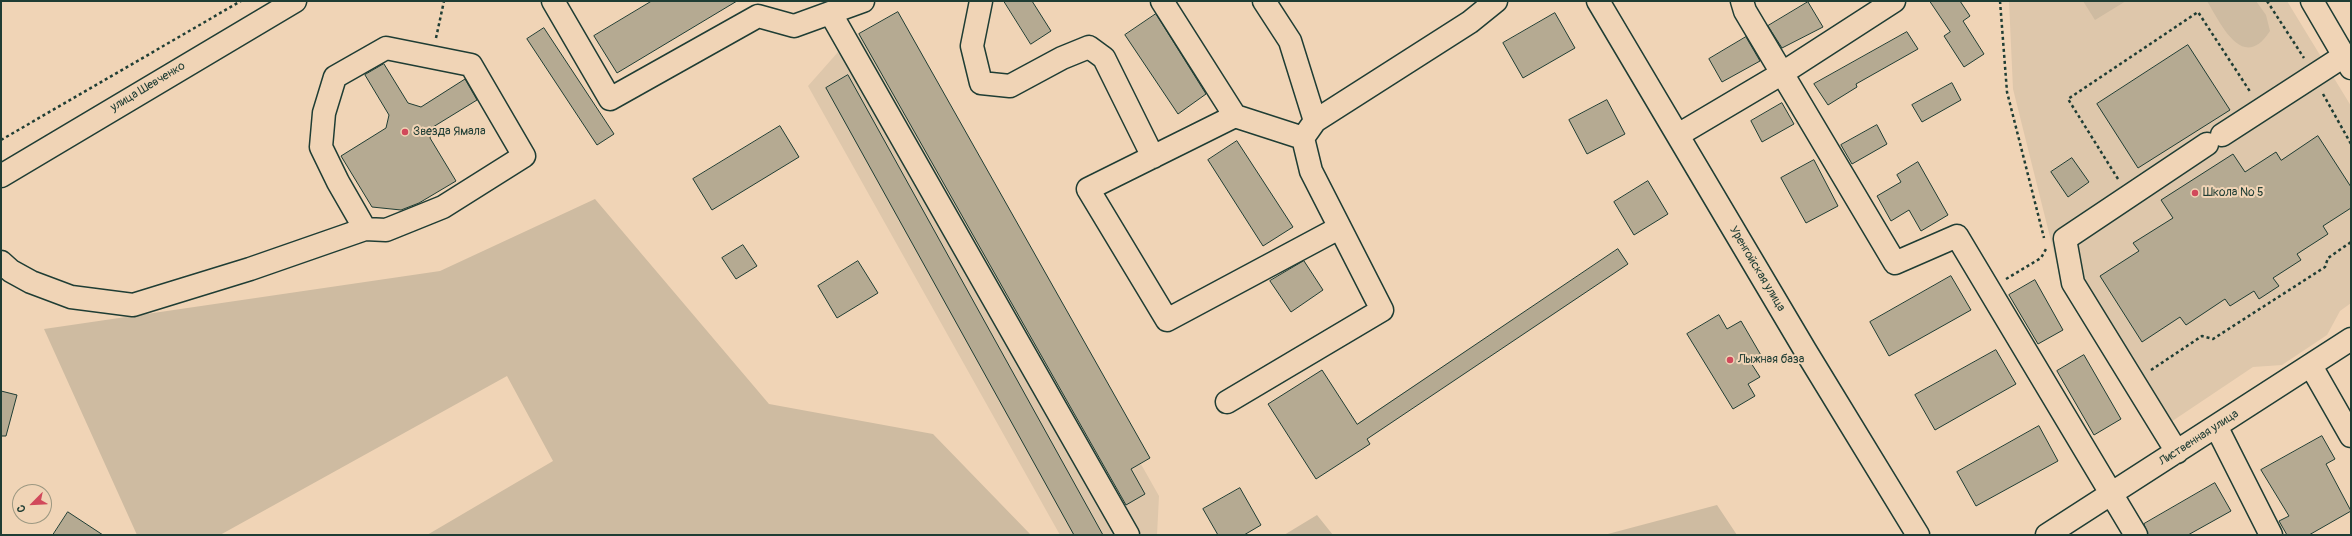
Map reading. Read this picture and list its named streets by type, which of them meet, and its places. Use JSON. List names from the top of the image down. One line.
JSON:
{"streets":{"street":["улица Шевченко","Уренгойская улица","Лиственная улица"]},"places":["Звезда Ямала","Школа № 5","Лыжная база"],"north":"bottom left"}
